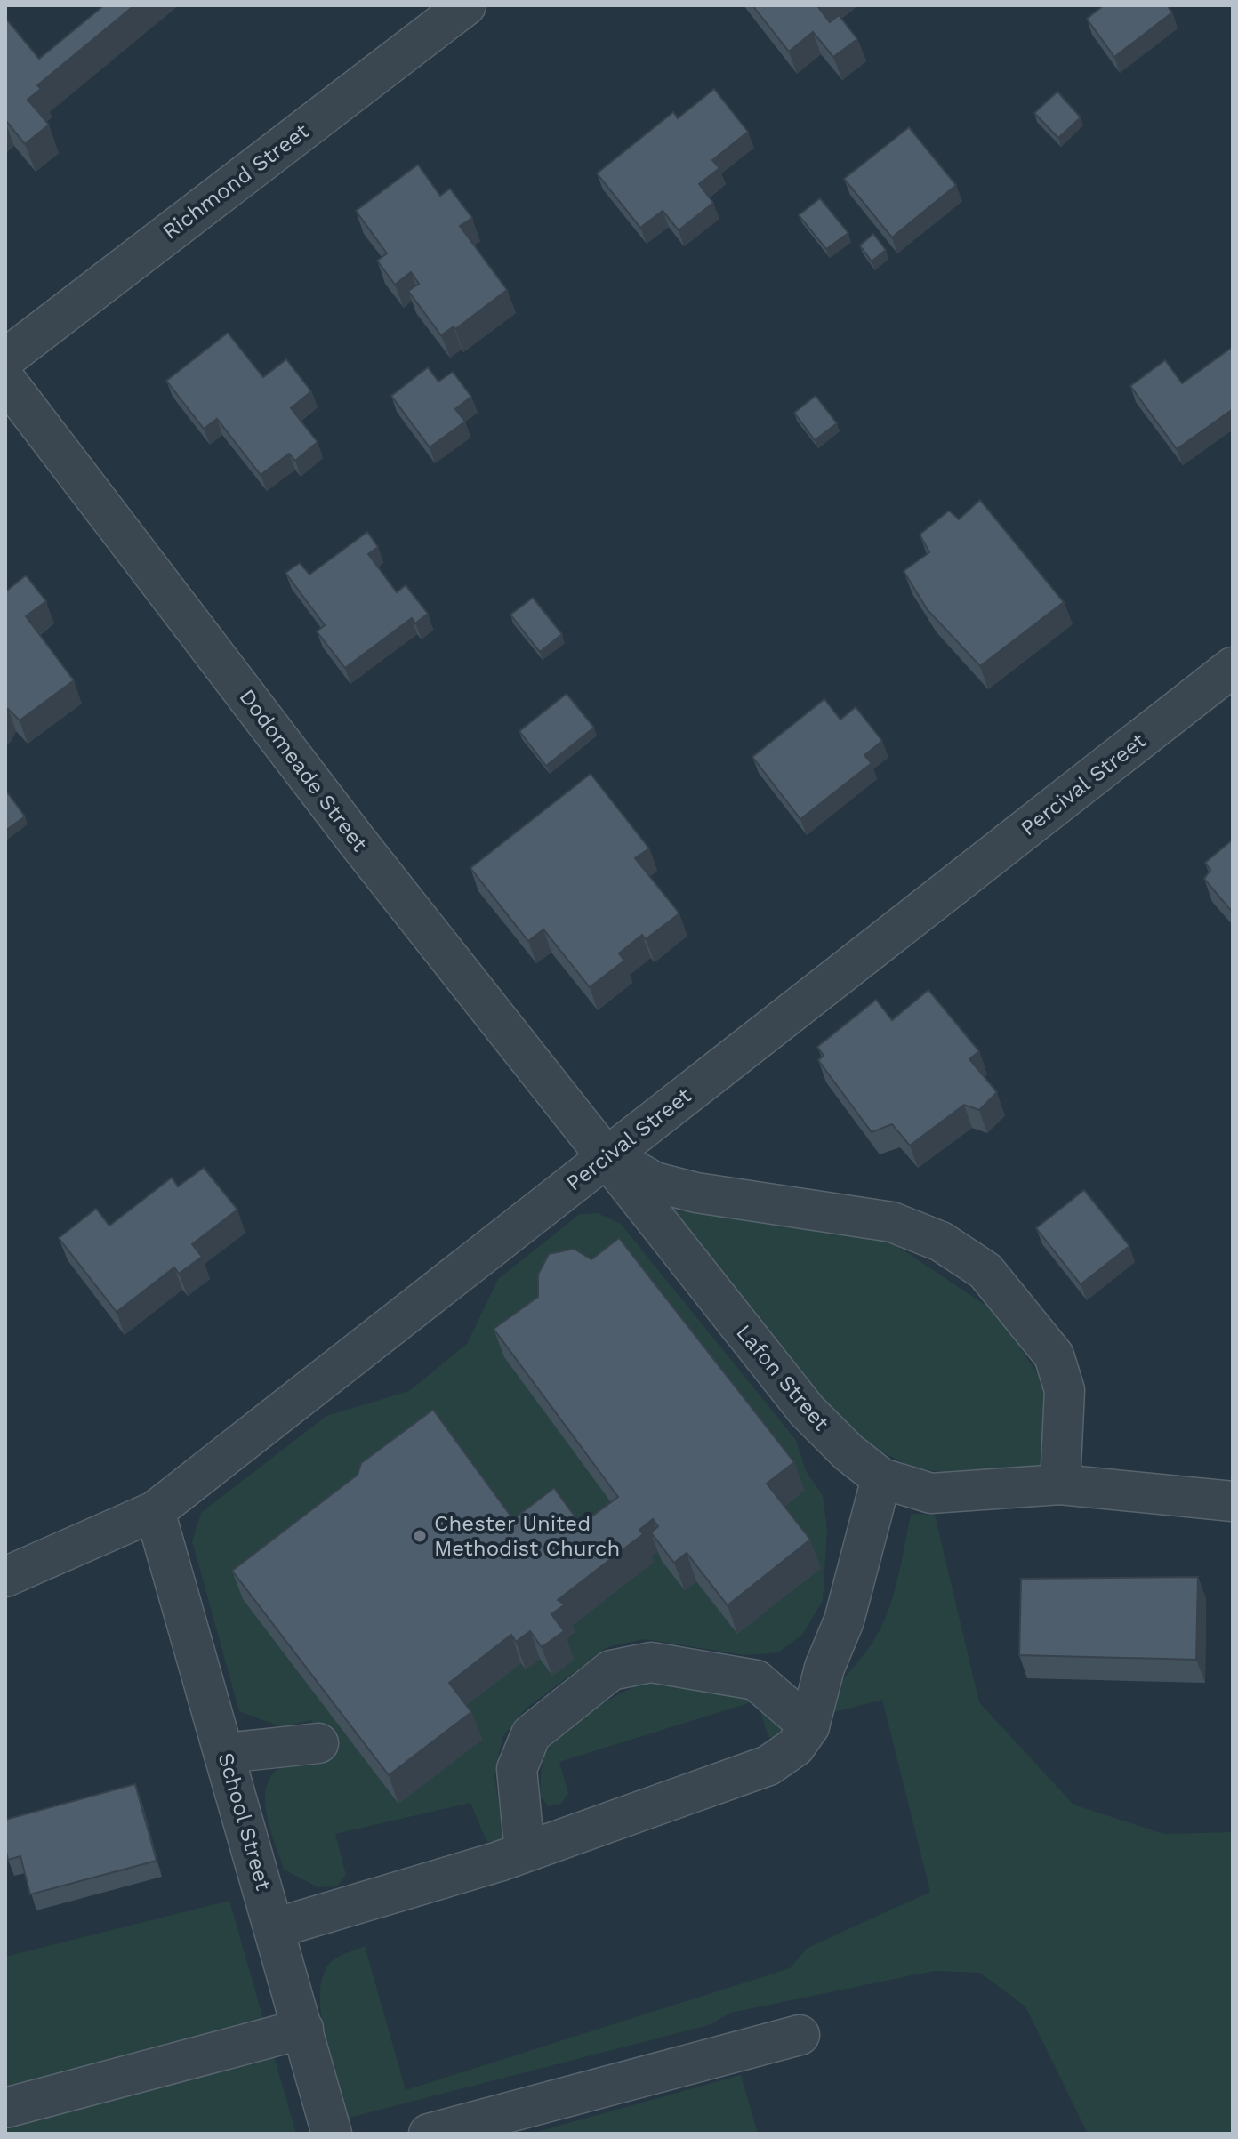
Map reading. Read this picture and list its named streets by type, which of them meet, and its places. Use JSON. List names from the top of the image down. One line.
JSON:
{"streets":{"street":["Richmond Street","Dodomeade Street","Percival Street","Lafon Street","School Street"]},"crossings":[["Dodomeade Street","Percival Street"],["Dodomeade Street","Lafon Street"],["Percival Street","Lafon Street"],["Percival Street","School Street"]],"places":["Chester United Methodist Church"]}
